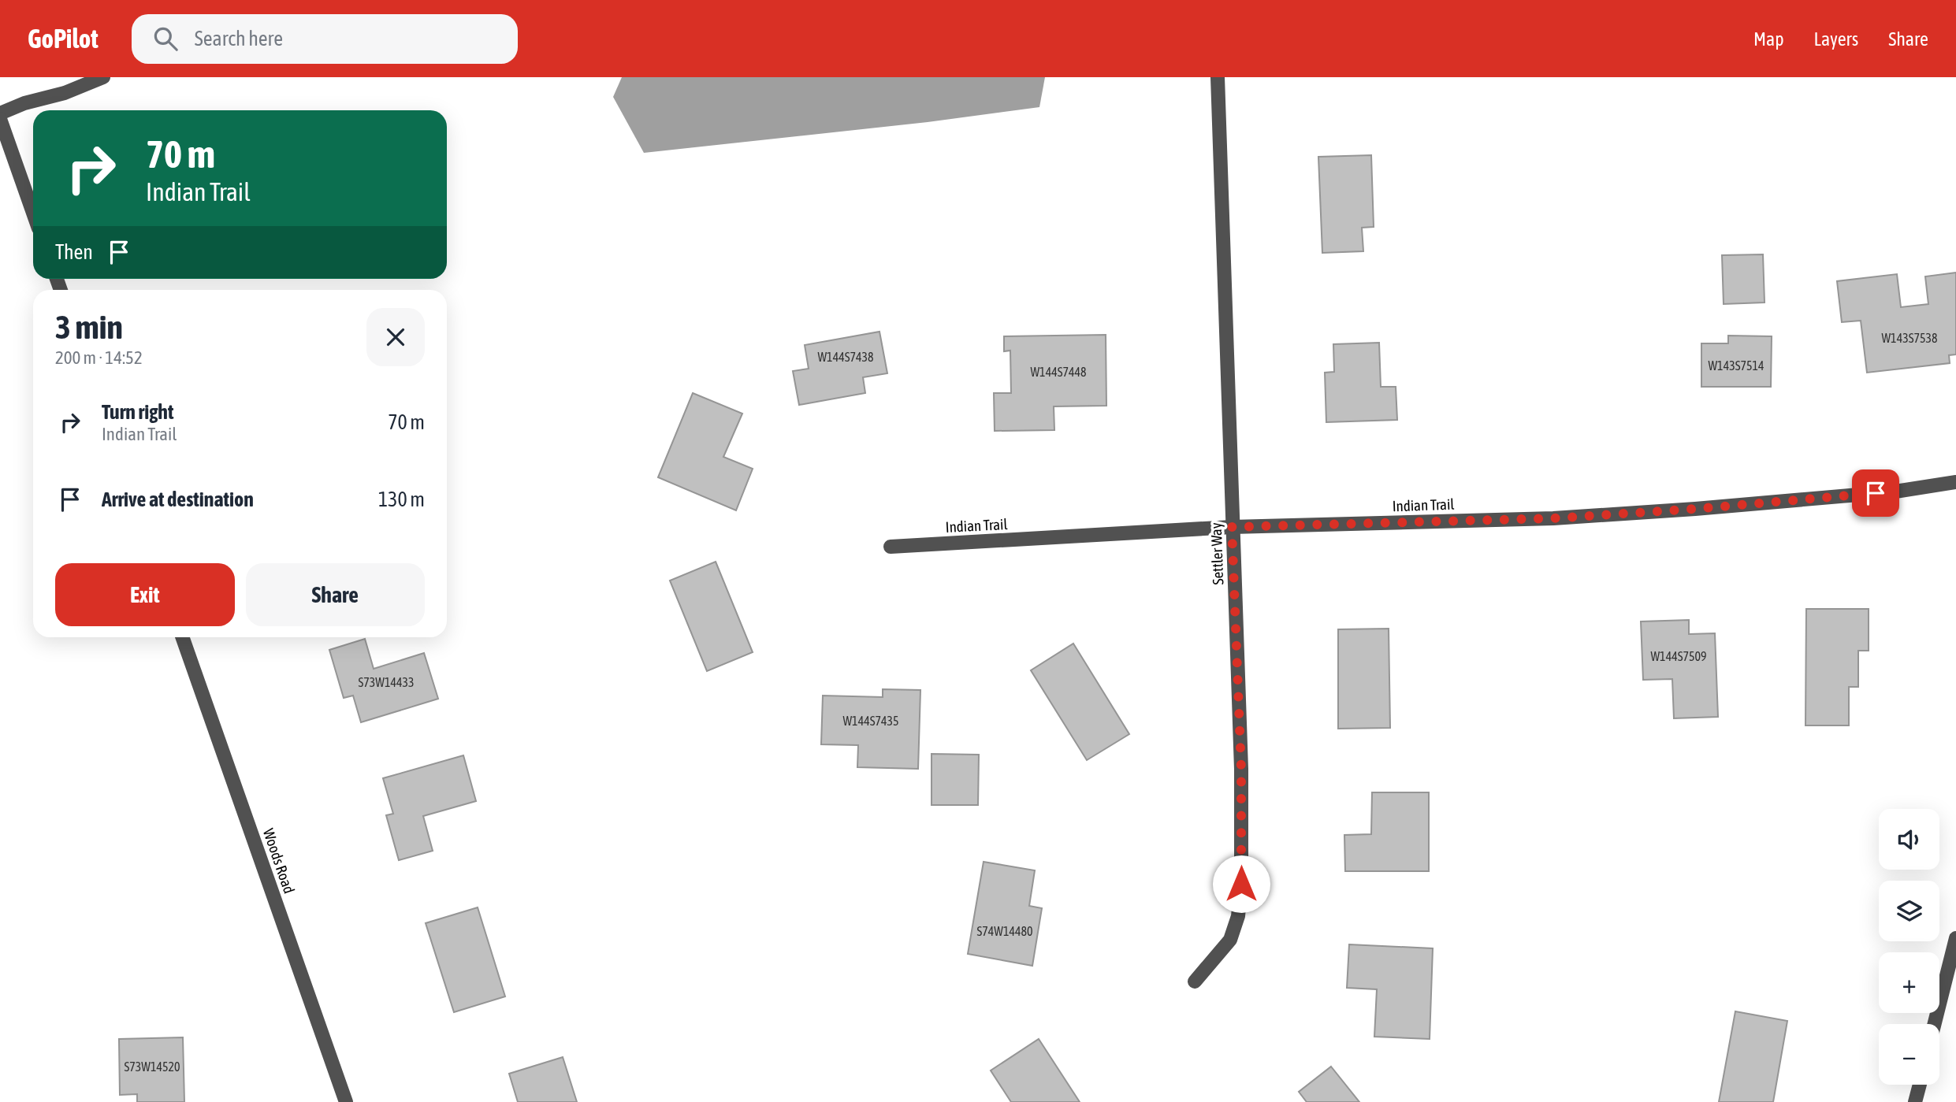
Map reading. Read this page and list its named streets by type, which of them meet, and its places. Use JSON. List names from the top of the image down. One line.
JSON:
{"streets":{"street":["Indian Trail","Settler Way","Woods Road"]},"crossings":[["Indian Trail","Settler Way"]],"house_numbers":["W143S7538","W144S7438","W143S7514","W144S7448","W144S7509","S73W14433","W144S7435","S74W14480","S73W14520"],"page":{"header":"GoPilot","search":"Search here","nav":["Map","Layers","Share"],"turn":["70 m","Indian Trail"],"then":"Then","heading":["3 min","200 m · 14:52"],"list":[{"name":"Turn right","note":"Indian Trail","value":"70 m"},{"name":"Arrive at destination","value":"130 m"}],"buttons":["Exit","Share"],"map_buttons":["+","−"]}}
